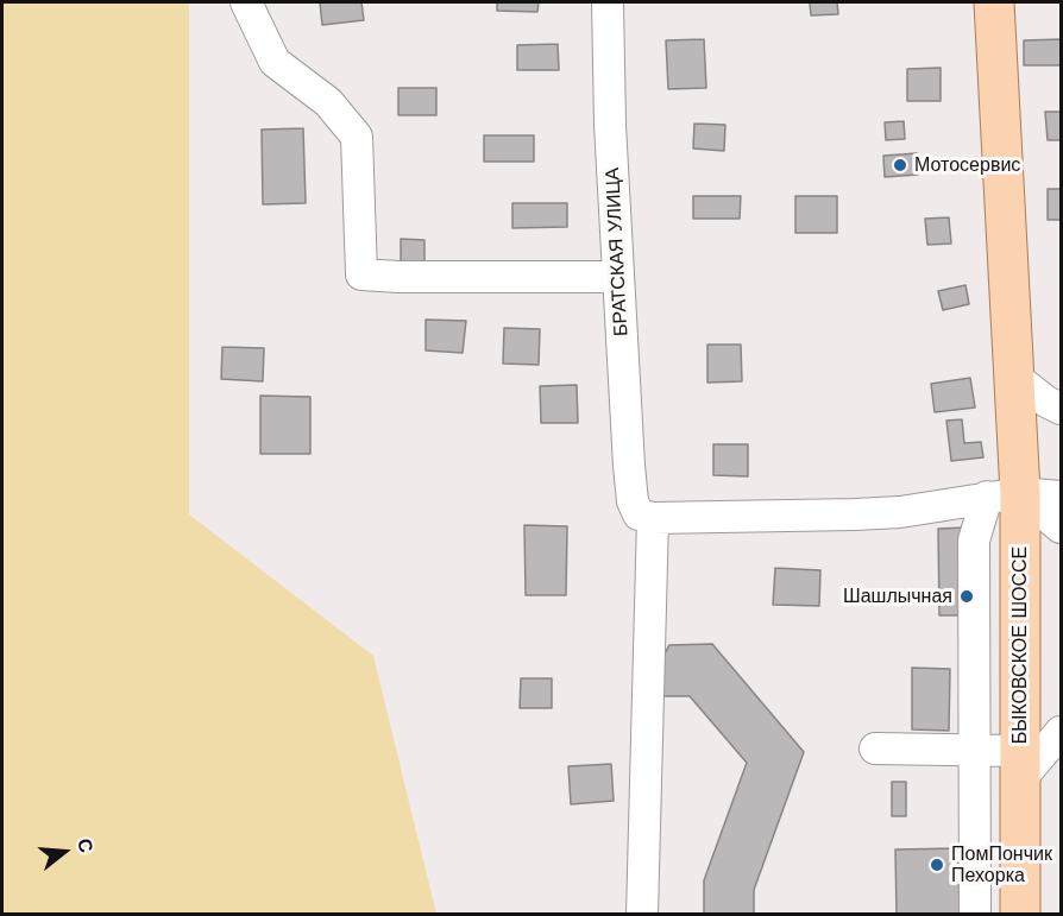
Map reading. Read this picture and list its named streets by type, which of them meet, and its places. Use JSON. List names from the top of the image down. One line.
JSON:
{"streets":{"main road":["БЫКОВСКОЕ ШОССЕ"],"street":["БРАТСКАЯ УЛИЦА"]},"places":["Мотосервис","Шашлычная","ПомПончик Пехорка"],"north":"right"}
